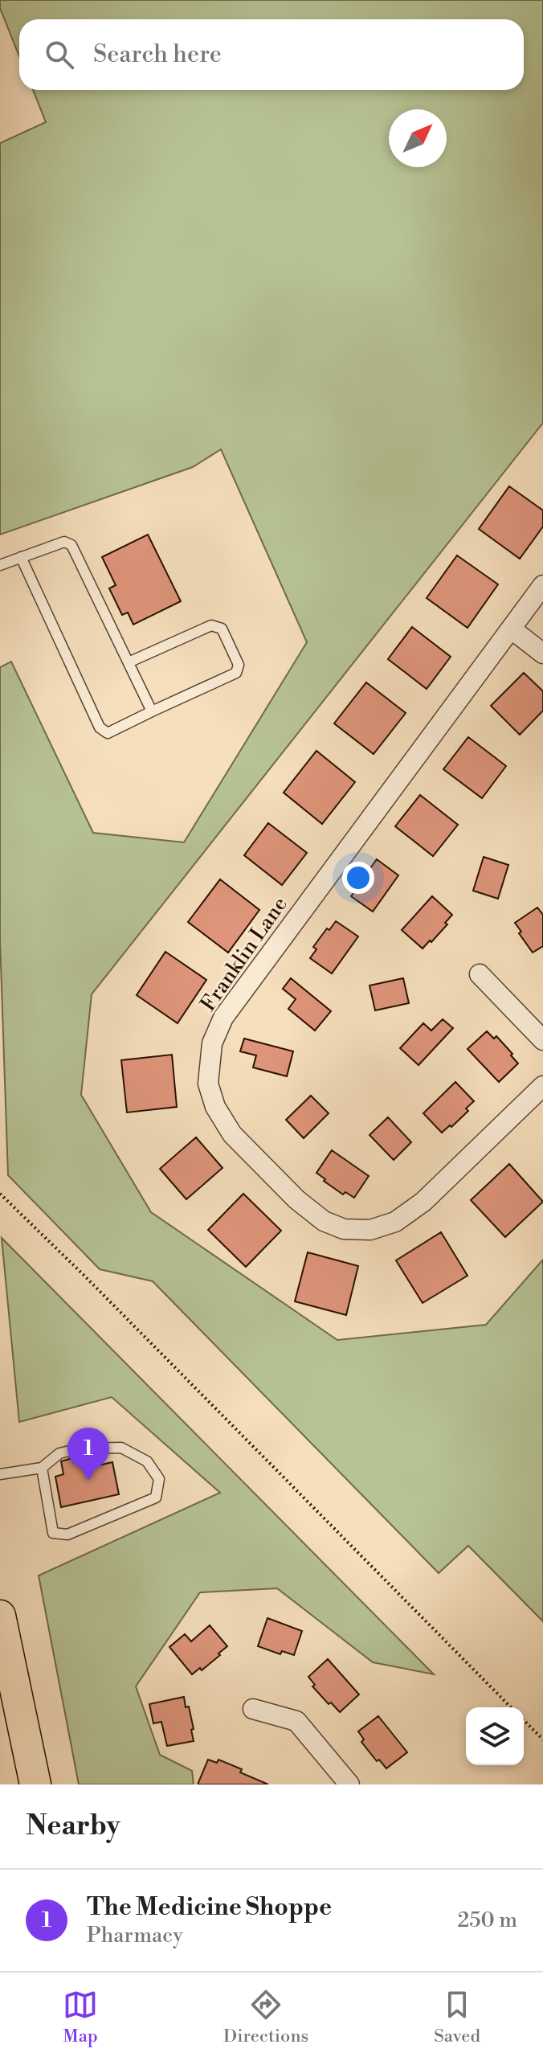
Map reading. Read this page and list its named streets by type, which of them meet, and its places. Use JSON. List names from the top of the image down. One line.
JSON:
{"streets":{"street":["Franklin Lane"]},"north":"top right","page":{"search":"Search here","pins":"1","heading":"Nearby","list":[{"mark":"1","name":"The Medicine Shoppe","note":"Pharmacy","value":"250 m"}],"nav":["Map","Directions","Saved"]}}
